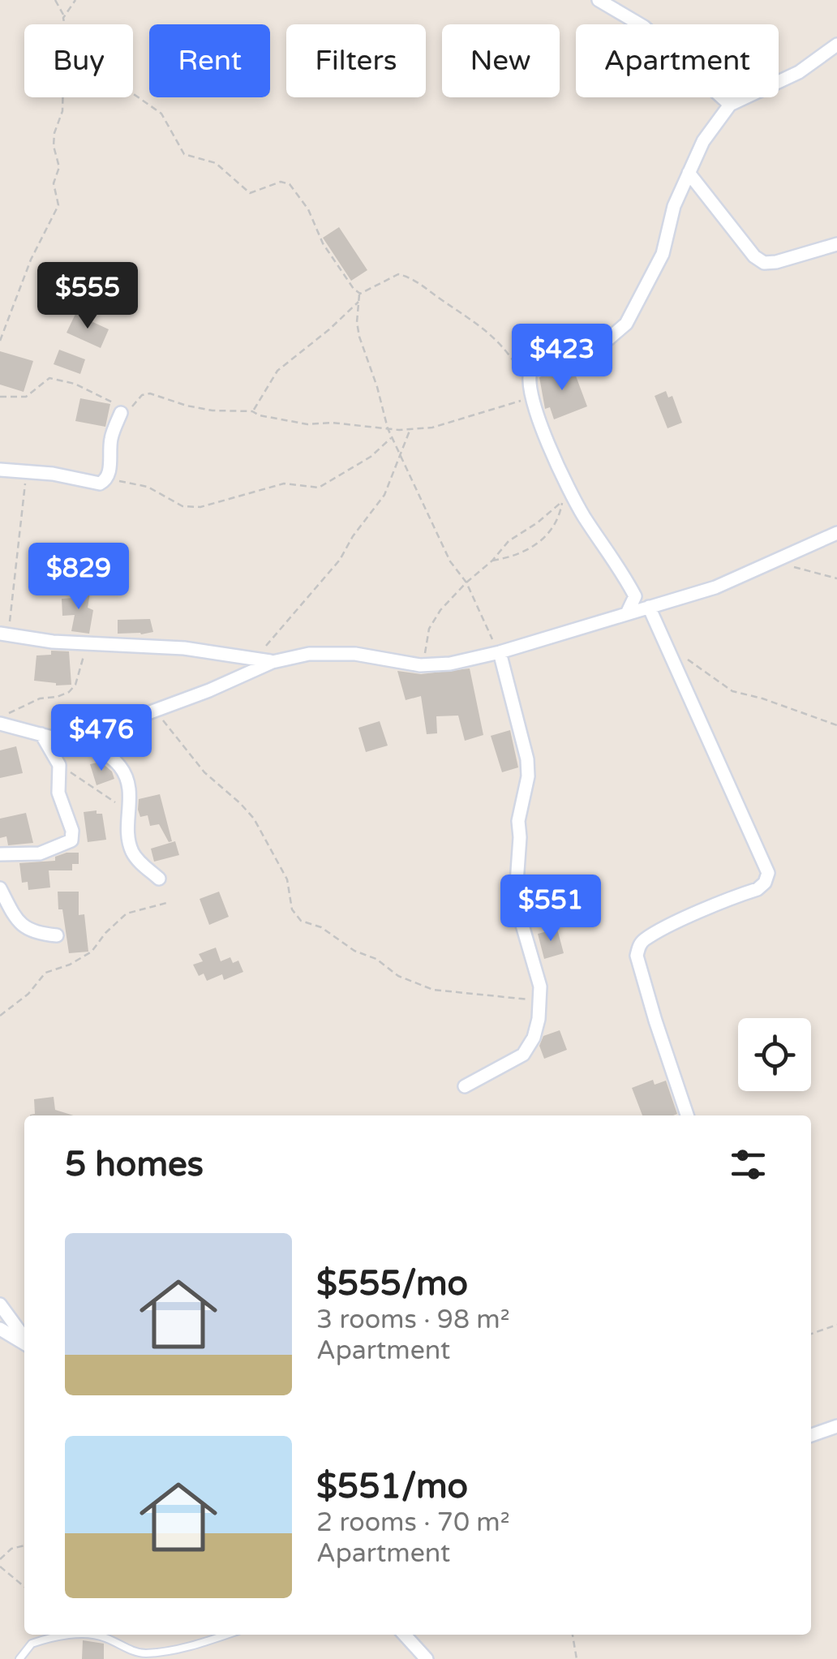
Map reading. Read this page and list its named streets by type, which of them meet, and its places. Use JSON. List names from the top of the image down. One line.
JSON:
{"page":{"chip":["Buy","Rent","Filters","New","Apartment"],"price":["$555","$423","$829","$476","$551"],"heading":"5 homes","list":[{"name":"$555/mo","note":"3 rooms · 98 m² · Apartment"},{"name":"$551/mo","note":"2 rooms · 70 m² · Apartment"}]}}
